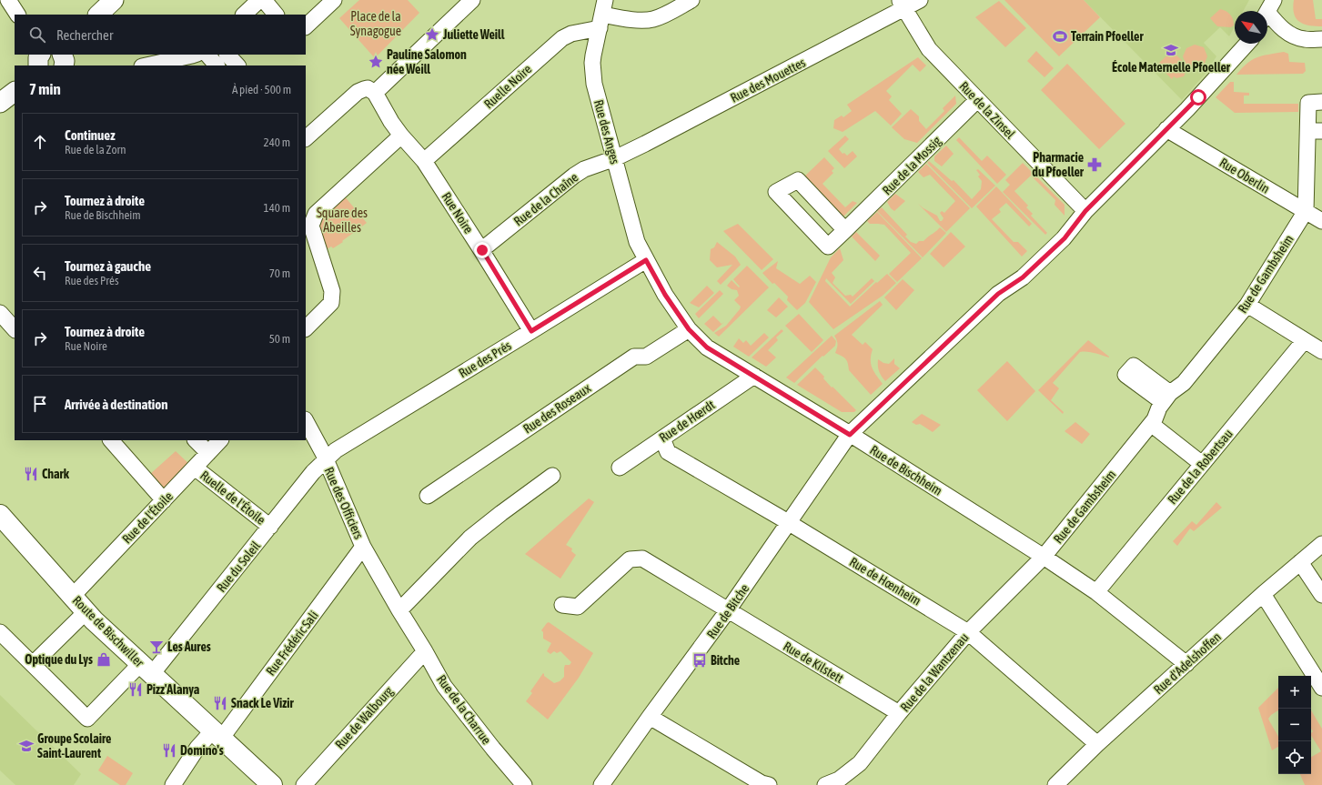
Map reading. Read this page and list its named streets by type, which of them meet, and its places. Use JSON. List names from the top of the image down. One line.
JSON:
{"streets":{"main road":["Route de Bischwiller"],"street":["Rue des Mouettes","Ruelle Noire","Rue de la Zinsel","Rue des Anges","Rue de la Mossig","Rue Oberlin","Rue de la Chaîne","Rue Noire","Rue de Gambsheim","Rue des Prés","Rue des Roseaux","Rue de Hœrdt","Rue de la Robertsau","Rue de Bischheim","Ruelle de l'Étoile","Rue des Officiers","Rue de l'Étoile","Rue du Soleil","Rue de Hœnheim","Rue de Bitche","Rue Frédéric Sali","Rue de Kilstett","Rue d'Adelshoffen","Rue de la Wantzenau","Rue de la Charrue","Rue de Walbourg"]},"crossings":[["Rue des Mouettes","Rue de la Zinsel"],["Rue des Mouettes","Rue des Anges"],["Rue des Mouettes","Rue de la Chaîne"],["Ruelle Noire","Rue des Anges"],["Ruelle Noire","Rue Noire"],["Rue de la Zinsel","Rue de la Mossig"],["Rue de la Zinsel","Rue de Bitche"],["Rue des Anges","Rue de la Chaîne"],["Rue des Anges","Rue des Prés"],["Rue des Anges","Rue de Bischheim"],["Rue Oberlin","Rue de Gambsheim"],["Rue Oberlin","Rue de Bitche"],["Rue de la Chaîne","Rue Noire"],["Rue Noire","Rue des Prés"],["Rue de Gambsheim","Rue de Bischheim"],["Rue de Gambsheim","Rue de la Wantzenau"],["Rue des Prés","Rue de Bischheim"],["Rue des Prés","Rue des Officiers"],["Rue des Prés","Rue du Soleil"],["Rue des Roseaux","Rue de Bischheim"],["Rue de Hœrdt","Rue de Bischheim"],["Rue de Hœrdt","Rue de Hœnheim"],["Rue de la Robertsau","Rue de Bischheim"],["Rue de Bischheim","Rue de Bitche"],["Rue de Bischheim","Rue d'Adelshoffen"],["Rue de Bischheim","Rue de la Wantzenau"],["Ruelle de l'Étoile","Rue de l'Étoile"],["Ruelle de l'Étoile","Rue du Soleil"],["Rue des Officiers","Rue du Soleil"],["Rue des Officiers","Rue Frédéric Sali"],["Rue des Officiers","Rue de la Charrue"],["Rue de l'Étoile","Route de Bischwiller"],["Rue du Soleil","Route de Bischwiller"],["Rue de Hœnheim","Rue de Bitche"],["Rue de Hœnheim","Rue d'Adelshoffen"],["Rue de Hœnheim","Rue de la Wantzenau"],["Rue de Bitche","Rue de Kilstett"],["Route de Bischwiller","Rue Frédéric Sali"],["Rue de Kilstett","Rue de la Wantzenau"],["Rue de la Charrue","Rue de Walbourg"]],"parks":["Place de la Synagogue","Square des Abeilles"],"places":{"place":["Juliette Weill","Pauline Salomon née Weill"],"sports":["Terrain Pfoeller"],"school or university":["École Maternelle Pfoeller","Groupe Scolaire Saint-Laurent"],"pharmacy":["Pharmacie du Pfoeller"],"restaurant":["Chark","Pizz'Alanya","Snack Le Vizir","Domino's"],"bar":["Les Aures"],"shop":["Optique du Lys"],"bus stop":["Bitche"]},"north":"top left","page":{"search":"Rechercher","heading":["7 min","À pied · 500 m"],"list":[["Continuez","Rue de la Zorn","240 m"],["Tournez à droite","Rue de Bischheim","140 m"],["Tournez à gauche","Rue des Prés","70 m"],["Tournez à droite","Rue Noire","50 m"],"Arrivée à destination"],"map_buttons":["+","−"]}}
